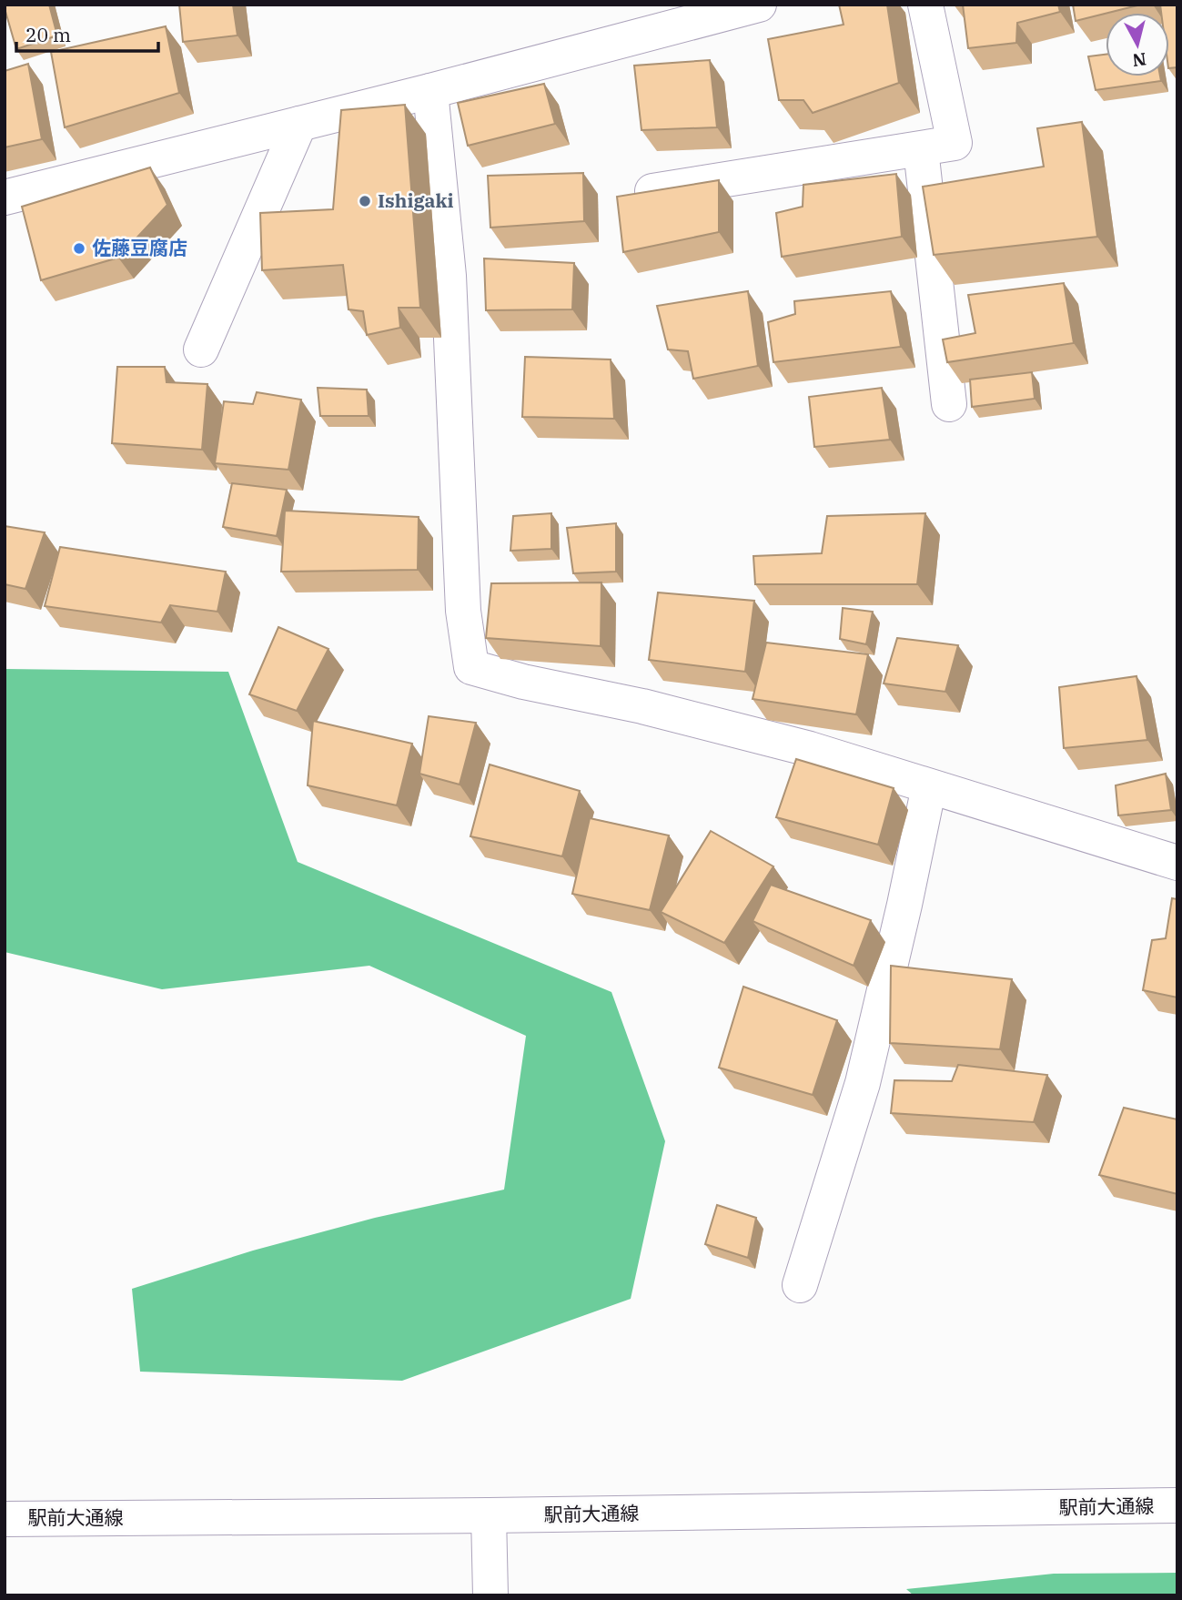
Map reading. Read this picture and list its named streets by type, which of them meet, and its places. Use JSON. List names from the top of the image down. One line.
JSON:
{"streets":{"street":["駅前大通線"]},"places":["Ishigaki","佐藤豆腐店"],"scale_bar":"20 m","north":"bottom"}
